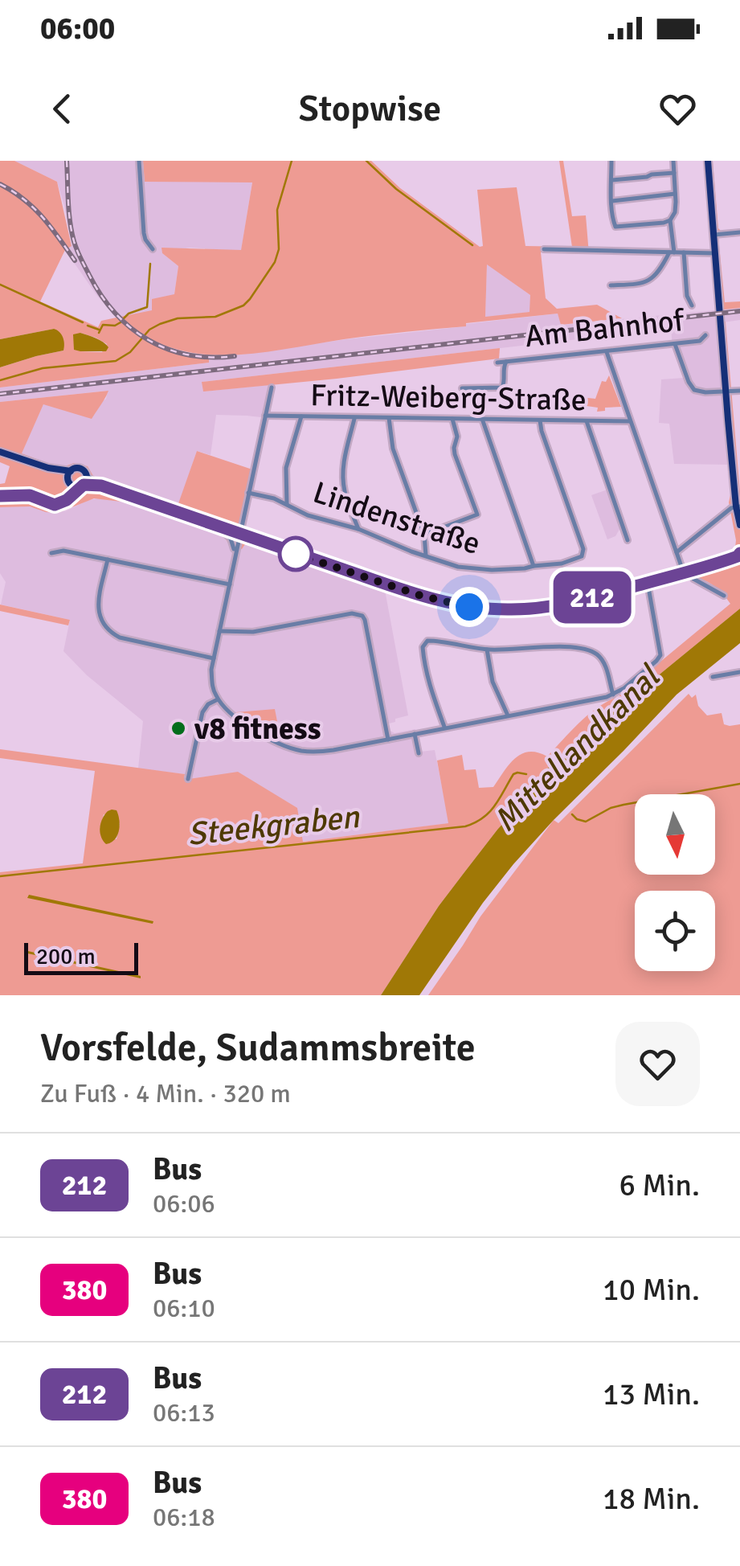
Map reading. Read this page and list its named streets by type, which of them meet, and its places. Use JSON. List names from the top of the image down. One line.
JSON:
{"streets":{"street":["Am Bahnhof","Fritz-Weiberg-Straße","Lindenstraße"]},"crossings":[["Fritz-Weiberg-Straße","Lindenstraße"]],"water":["Mittellandkanal","Steekgraben"],"places":["v8 fitness"],"lines":["bus line 212"],"scale_bar":"200 m","north":"bottom","page":{"status":"06:00","header":"Stopwise","on_map":"212","scale":"200 m","heading":["Vorsfelde, Sudammsbreite","Zu Fuß · 4 Min. · 320 m"],"list":[{"mark":"212","name":"Bus","note":"06:06","value":"6 Min."},{"mark":"380","name":"Bus","note":"06:10","value":"10 Min."},{"mark":"212","name":"Bus","note":"06:13","value":"13 Min."},{"mark":"380","name":"Bus","note":"06:18","value":"18 Min."}]}}
